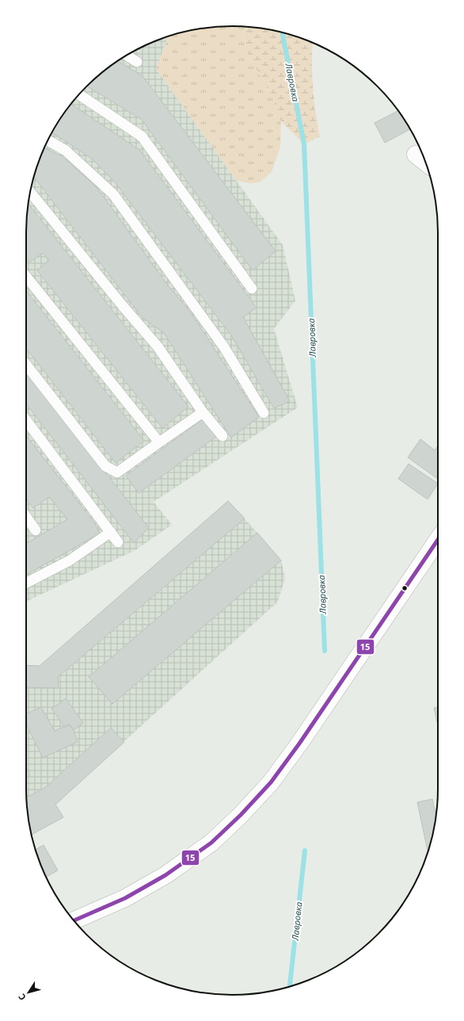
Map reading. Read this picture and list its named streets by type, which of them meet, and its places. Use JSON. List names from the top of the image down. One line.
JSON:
{"water":["Лавровка"],"lines":["transit line 15"],"north":"bottom left"}
